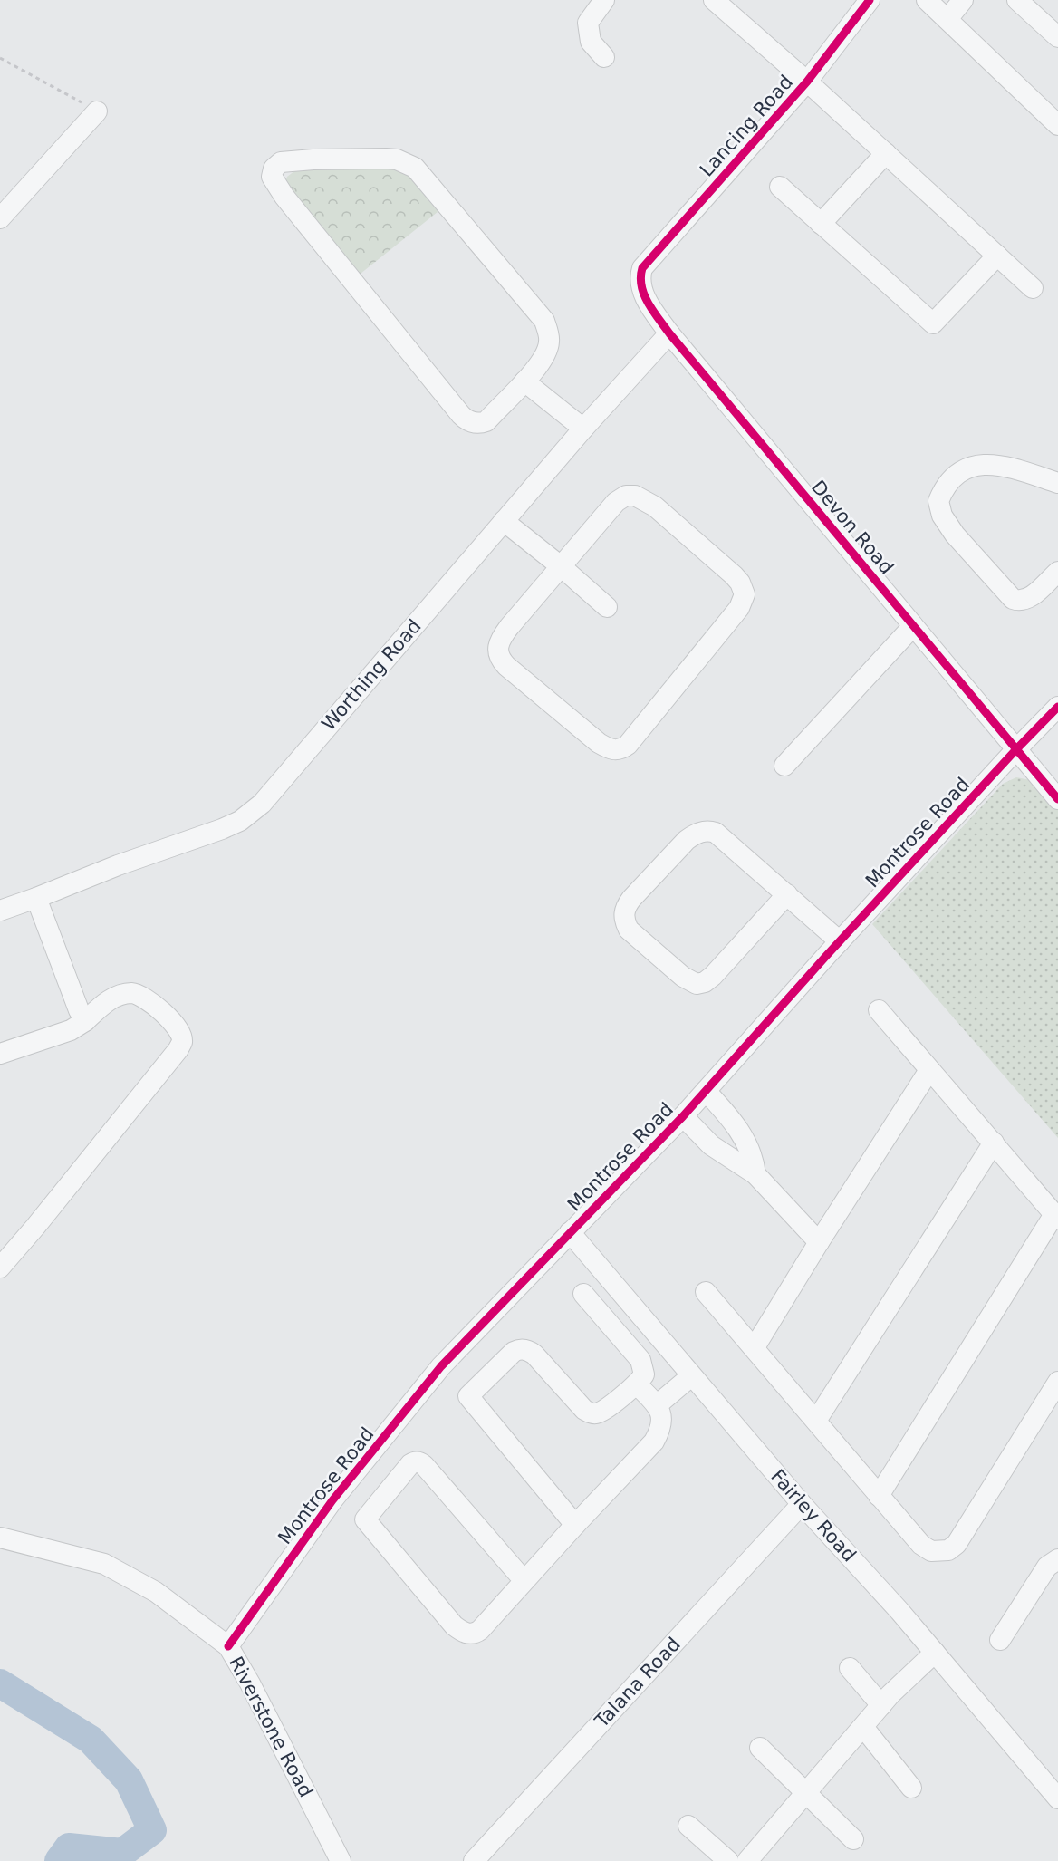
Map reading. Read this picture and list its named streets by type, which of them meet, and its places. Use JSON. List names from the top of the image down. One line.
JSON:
{"streets":{"street":["Lancing Road","Devon Road","Worthing Road","Montrose Road","Fairley Road","Talana Road","Riverstone Road"]},"crossings":[["Lancing Road","Devon Road"],["Devon Road","Worthing Road"],["Devon Road","Montrose Road"],["Montrose Road","Fairley Road"],["Montrose Road","Riverstone Road"],["Fairley Road","Talana Road"]]}
